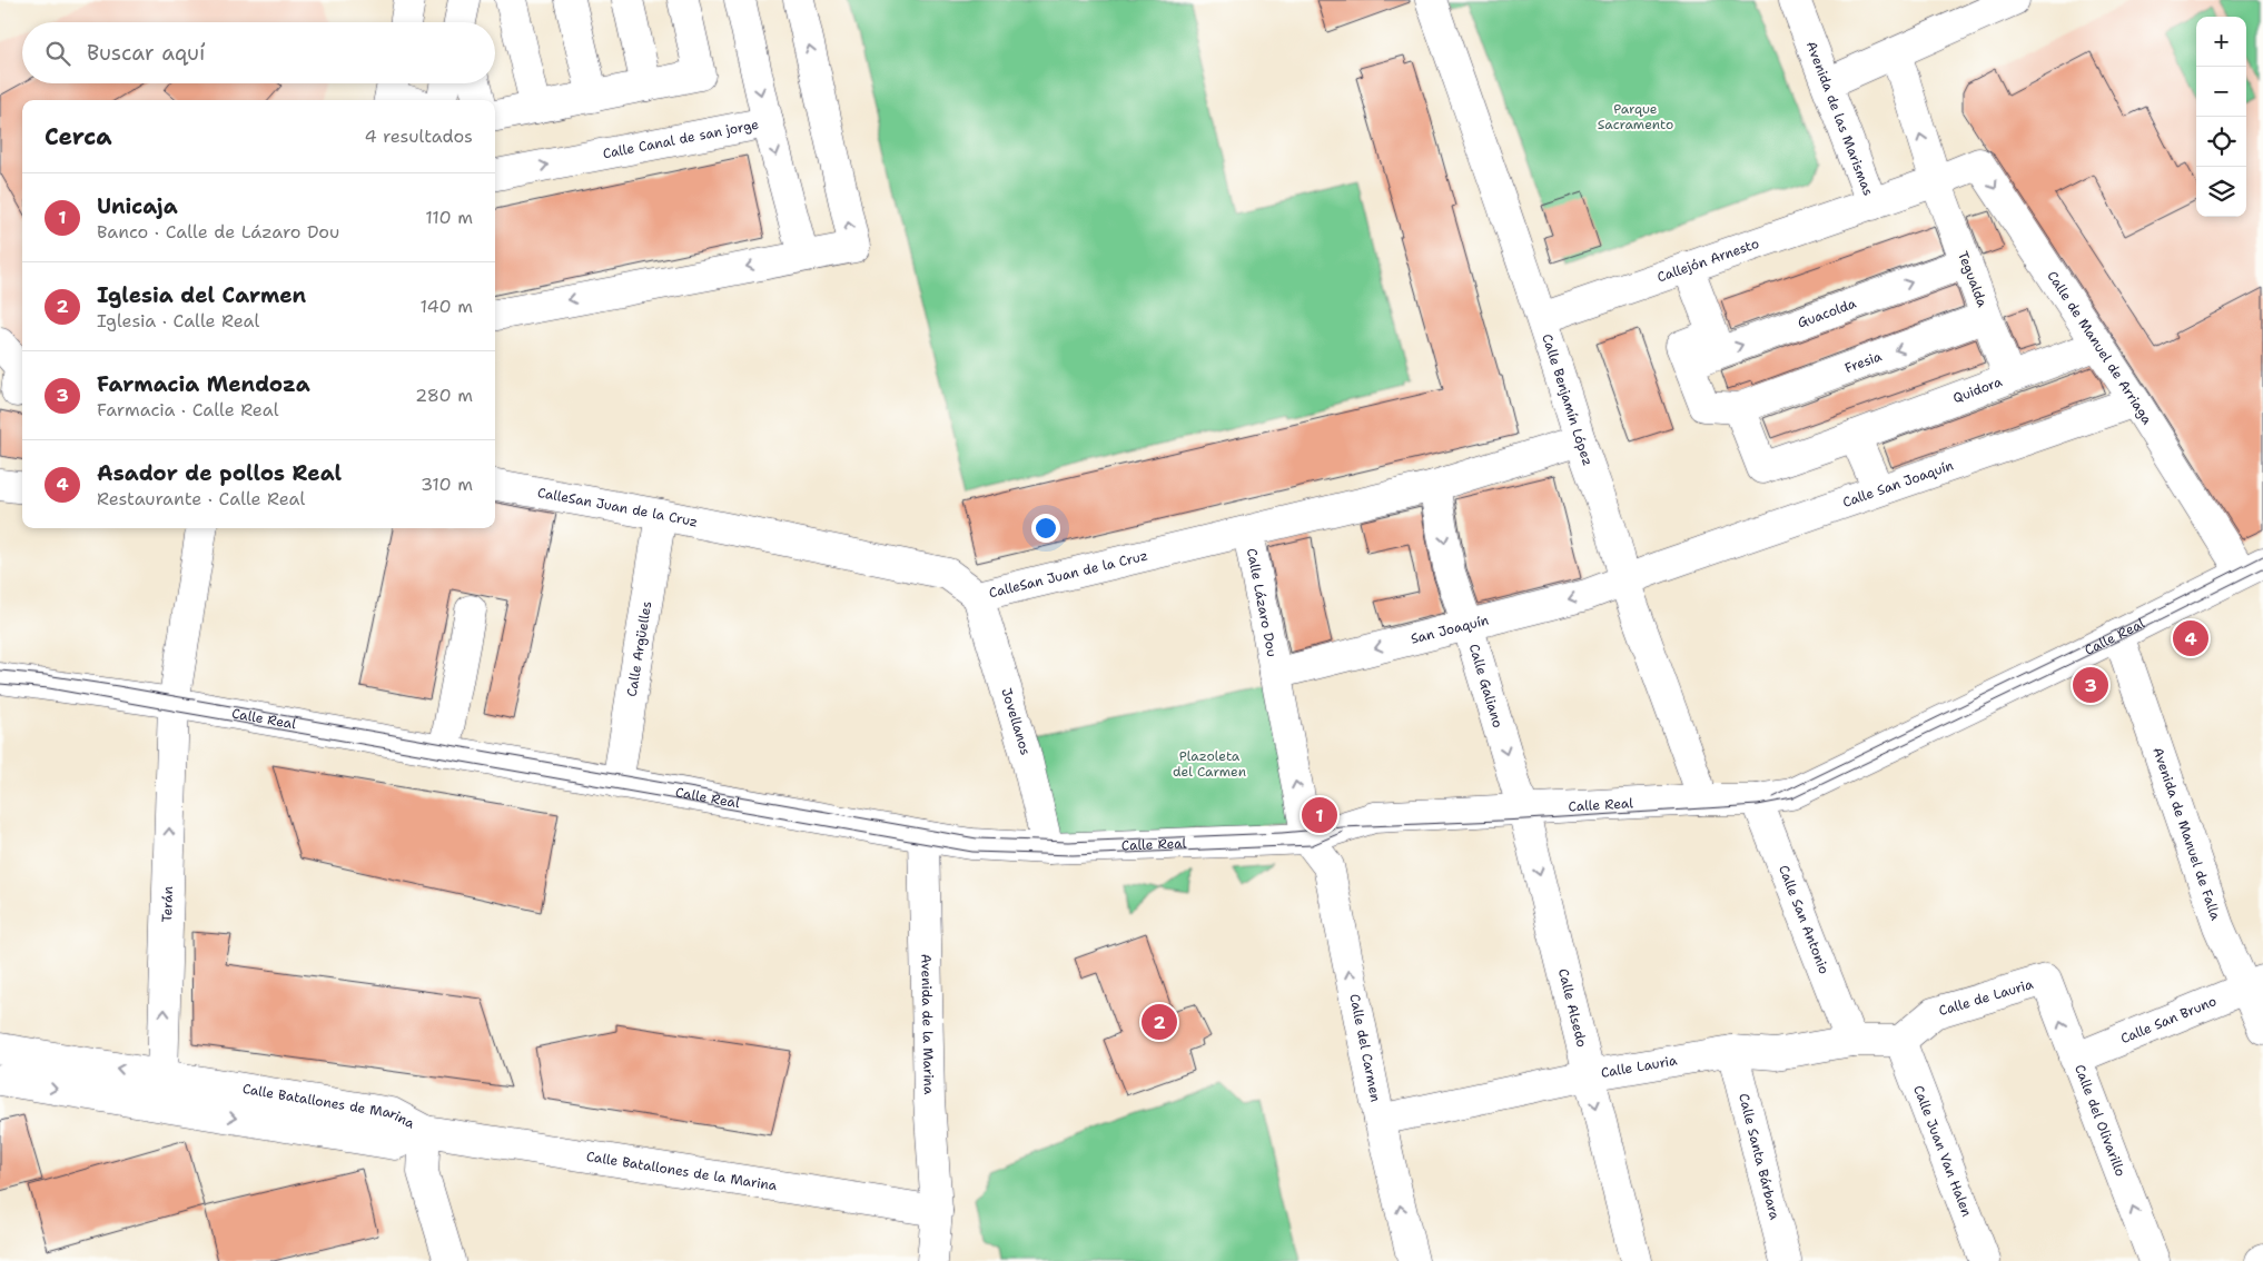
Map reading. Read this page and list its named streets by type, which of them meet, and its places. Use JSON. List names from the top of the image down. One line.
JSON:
{"streets":{"street":["Avenida de las Marismas","Calle Canal de san jorge","Callejón Arnesto","Tegualda","Guacolda","Calle de Manuel de Arriaga","Fresia","Quidora","Calle Benjamín López","Calle San Joaquín","CalleSan Juan de la Cruz","Calle Lázaro Dou","San Joaquín","Calle Real","Calle Argüelles","Calle Galiano","Jovellanos","Avenida de Manuel de Falla","Terán","Calle San Antonio","Calle de Lauria","Calle Alsedo","Calle San Bruno","Avenida de la Marina","Calle del Carmen","Calle Lauria","Calle Batallones de Marina","Calle del Olivarillo","Calle Juan Van Halen","Calle Santa Bárbara","Calle Batallones de la Marina"]},"crossings":[["Avenida de las Marismas","Callejón Arnesto"],["Avenida de las Marismas","Tegualda"],["Avenida de las Marismas","Calle de Manuel de Arriaga"],["Callejón Arnesto","Calle Benjamín López"],["Tegualda","Guacolda"],["Tegualda","Calle de Manuel de Arriaga"],["Tegualda","Fresia"],["Tegualda","Quidora"],["Calle de Manuel de Arriaga","Quidora"],["Calle de Manuel de Arriaga","Calle San Joaquín"],["Calle de Manuel de Arriaga","Calle Real"],["Fresia","Quidora"],["Calle Benjamín López","Calle San Joaquín"],["Calle Benjamín López","CalleSan Juan de la Cruz"],["Calle Benjamín López","San Joaquín"],["Calle Benjamín López","Calle Real"],["Calle San Joaquín","San Joaquín"],["CalleSan Juan de la Cruz","Calle Lázaro Dou"],["CalleSan Juan de la Cruz","Calle Argüelles"],["CalleSan Juan de la Cruz","Calle Galiano"],["CalleSan Juan de la Cruz","Jovellanos"],["Calle Lázaro Dou","San Joaquín"],["Calle Lázaro Dou","Calle Real"],["Calle Lázaro Dou","Calle del Carmen"],["San Joaquín","Calle Galiano"],["Calle Real","Calle Argüelles"],["Calle Real","Calle Galiano"],["Calle Real","Jovellanos"],["Calle Real","Avenida de Manuel de Falla"],["Calle Real","Terán"],["Calle Real","Calle San Antonio"],["Calle Real","Calle Alsedo"],["Calle Real","Avenida de la Marina"],["Calle Real","Calle del Carmen"],["Calle Galiano","Calle Alsedo"],["Avenida de Manuel de Falla","Calle San Bruno"],["Terán","Calle Batallones de Marina"],["Calle San Antonio","Calle Lauria"],["Calle de Lauria","Calle Lauria"],["Calle de Lauria","Calle del Olivarillo"],["Calle de Lauria","Calle Juan Van Halen"],["Calle Alsedo","Calle Lauria"],["Calle San Bruno","Calle del Olivarillo"],["Avenida de la Marina","Calle Batallones de la Marina"],["Calle del Carmen","Calle Lauria"],["Calle Lauria","Calle Juan Van Halen"],["Calle Lauria","Calle Santa Bárbara"],["Calle Batallones de Marina","Calle Batallones de la Marina"]],"one_way":["Guacolda","Calle de Manuel de Arriaga","Fresia","Calle Lázaro Dou","San Joaquín","Calle Galiano","Terán","Calle Alsedo","Calle del Carmen","Calle del Olivarillo"],"parks":["Parque Sacramento","Plazoleta del Carmen"],"page":{"map_buttons":["+","−"],"search":"Buscar aquí","heading":["Cerca","4 resultados"],"list":[{"mark":"1","name":"Unicaja","note":"Banco · Calle de Lázaro Dou","value":"110 m"},{"mark":"2","name":"Iglesia del Carmen","note":"Iglesia · Calle Real","value":"140 m"},{"mark":"3","name":"Farmacia Mendoza","note":"Farmacia · Calle Real","value":"280 m"},{"mark":"4","name":"Asador de pollos Real","note":"Restaurante · Calle Real","value":"310 m"}],"pins":["4","3","1","2"]}}
